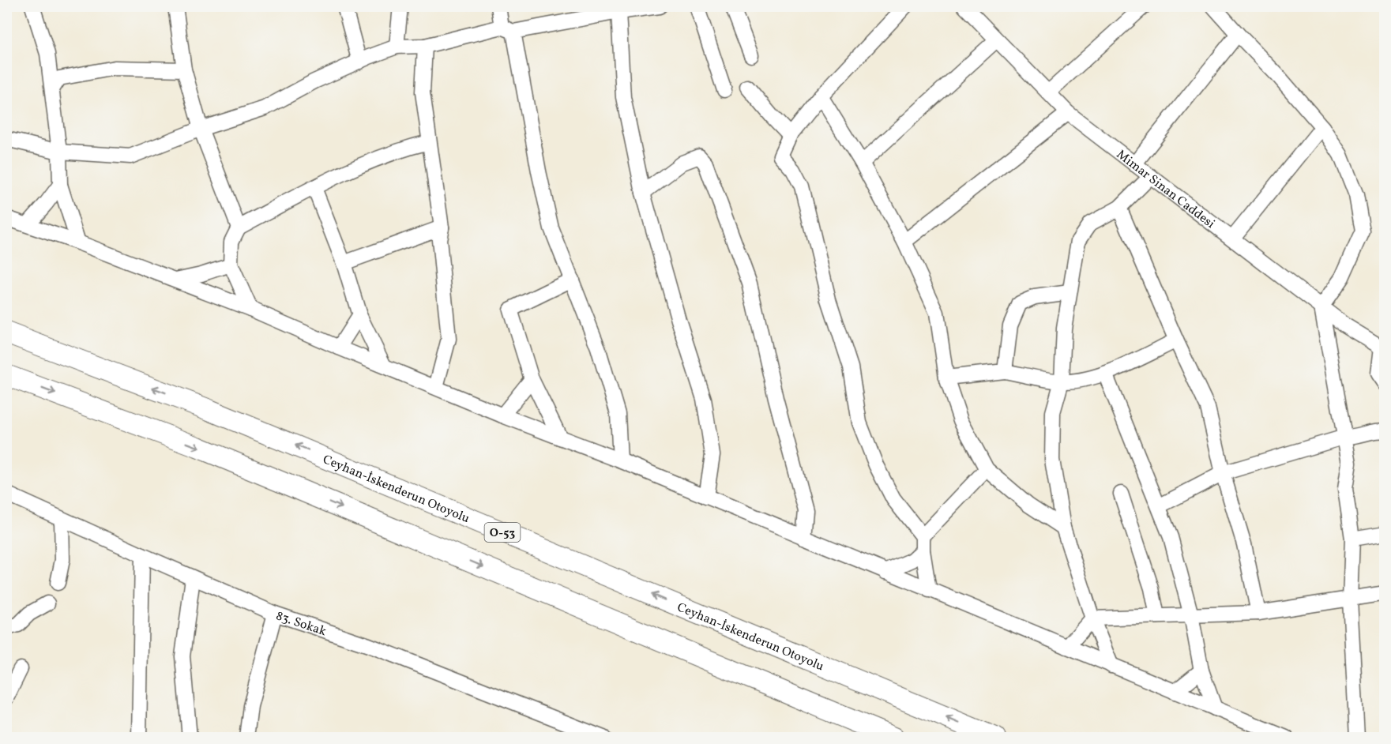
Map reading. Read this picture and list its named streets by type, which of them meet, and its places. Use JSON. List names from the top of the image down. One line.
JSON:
{"streets":{"highway":["Ceyhan-İskenderun Otoyolu","O-53"],"street":["Mimar Sinan Caddesi","83. Sokak"]}}
